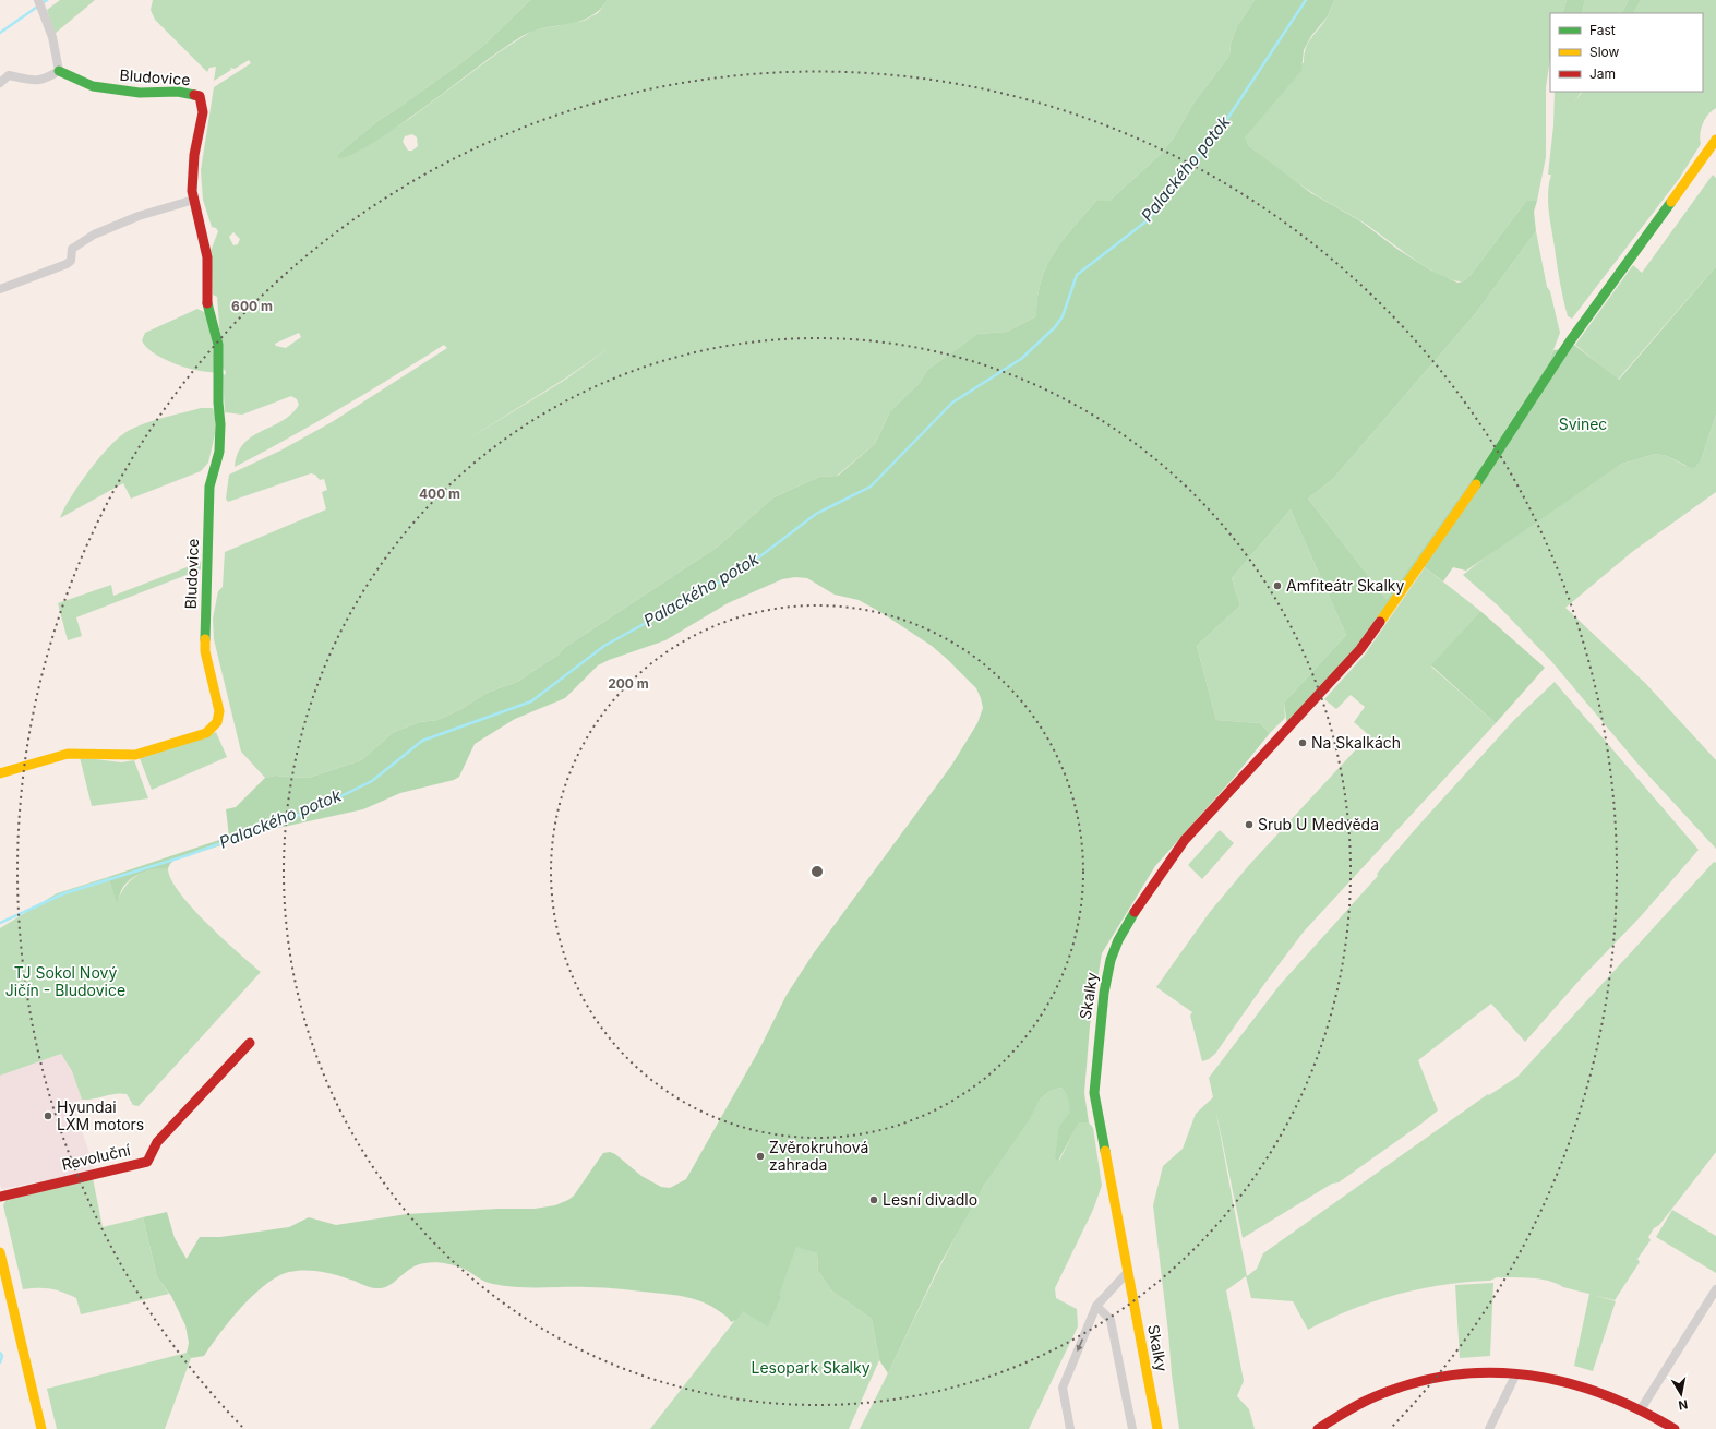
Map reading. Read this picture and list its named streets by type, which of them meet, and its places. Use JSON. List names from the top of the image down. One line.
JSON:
{"streets":{"street":["Bludovice","Skalky","Revoluční"]},"water":["Palackého potok"],"parks":["Svinec","TJ Sokol Nový Jičín - Bludovice","Lesopark Skalky"],"places":["Amfiteátr Skalky","Na Skalkách","Srub U Medvěda","Hyundai LXM motors","Zvěrokruhová zahrada","Lesní divadlo"],"legend":["Fast","Slow","Jam"],"north":"bottom","rings":["600 m","400 m","200 m"]}
